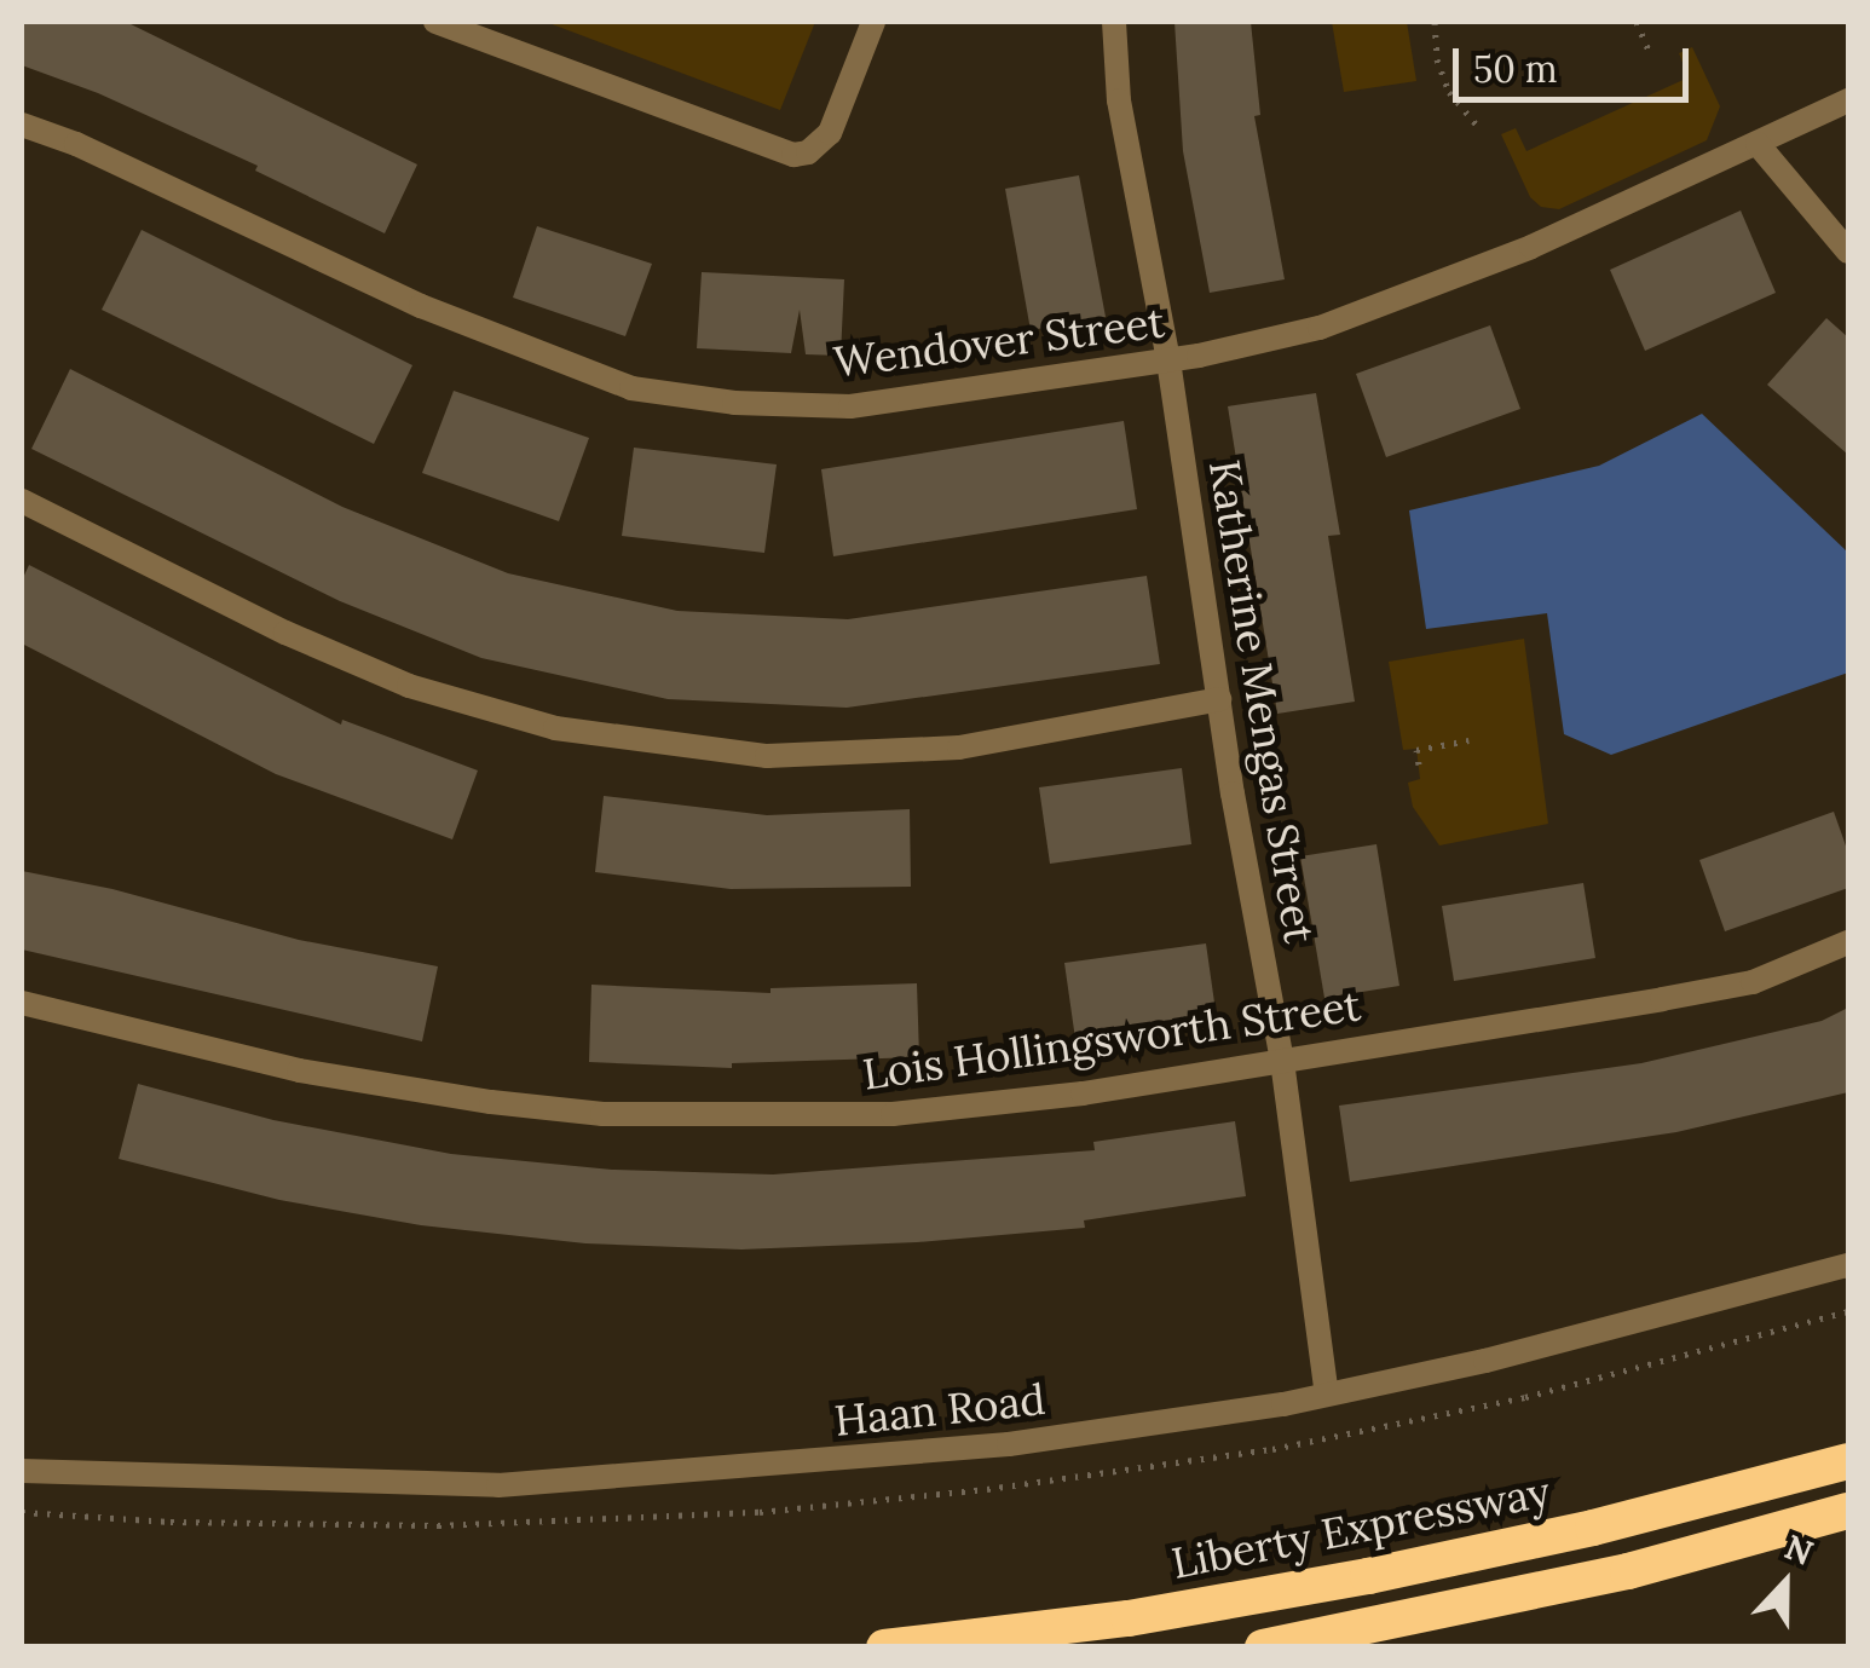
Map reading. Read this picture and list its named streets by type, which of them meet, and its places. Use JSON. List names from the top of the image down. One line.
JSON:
{"streets":{"highway":["Liberty Expressway"],"street":["Wendover Street","Katherine Mengas Street","Lois Hollingsworth Street","Haan Road"]},"crossings":[["Wendover Street","Katherine Mengas Street"],["Katherine Mengas Street","Lois Hollingsworth Street"],["Katherine Mengas Street","Haan Road"]],"scale_bar":"50 m","north":"top"}
